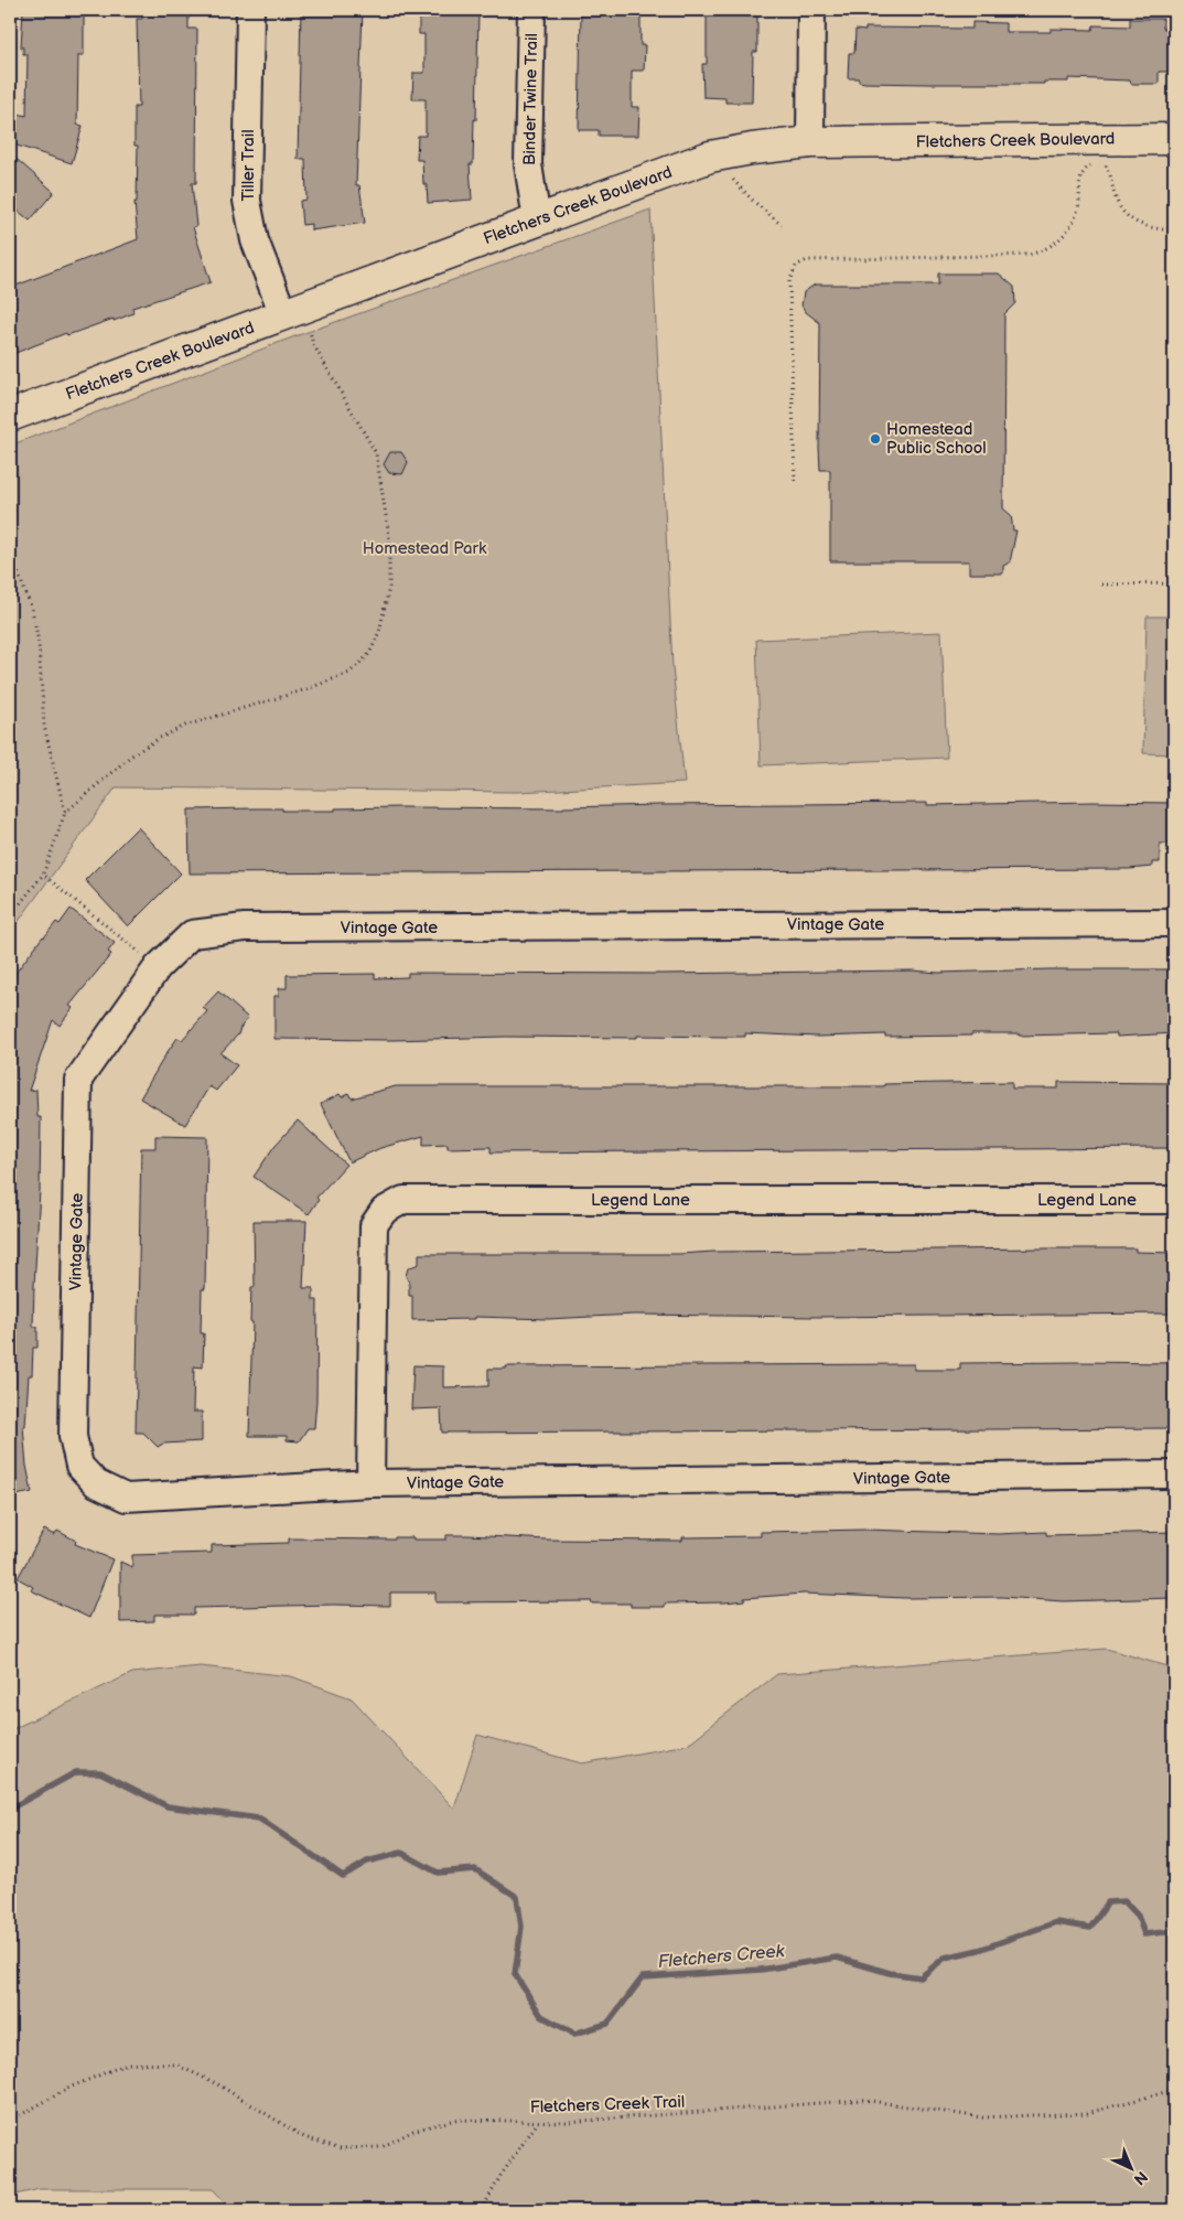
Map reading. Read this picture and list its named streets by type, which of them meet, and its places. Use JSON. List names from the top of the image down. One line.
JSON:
{"streets":{"street":["Binder Twine Trail","Fletchers Creek Boulevard","Tiller Trail","Vintage Gate","Legend Lane"],"path":["Fletchers Creek Trail"]},"crossings":[["Binder Twine Trail","Fletchers Creek Boulevard"],["Fletchers Creek Boulevard","Tiller Trail"],["Vintage Gate","Legend Lane"]],"water":["Fletchers Creek"],"parks":["Homestead Park"],"places":["Homestead Public School"],"north":"bottom right"}
